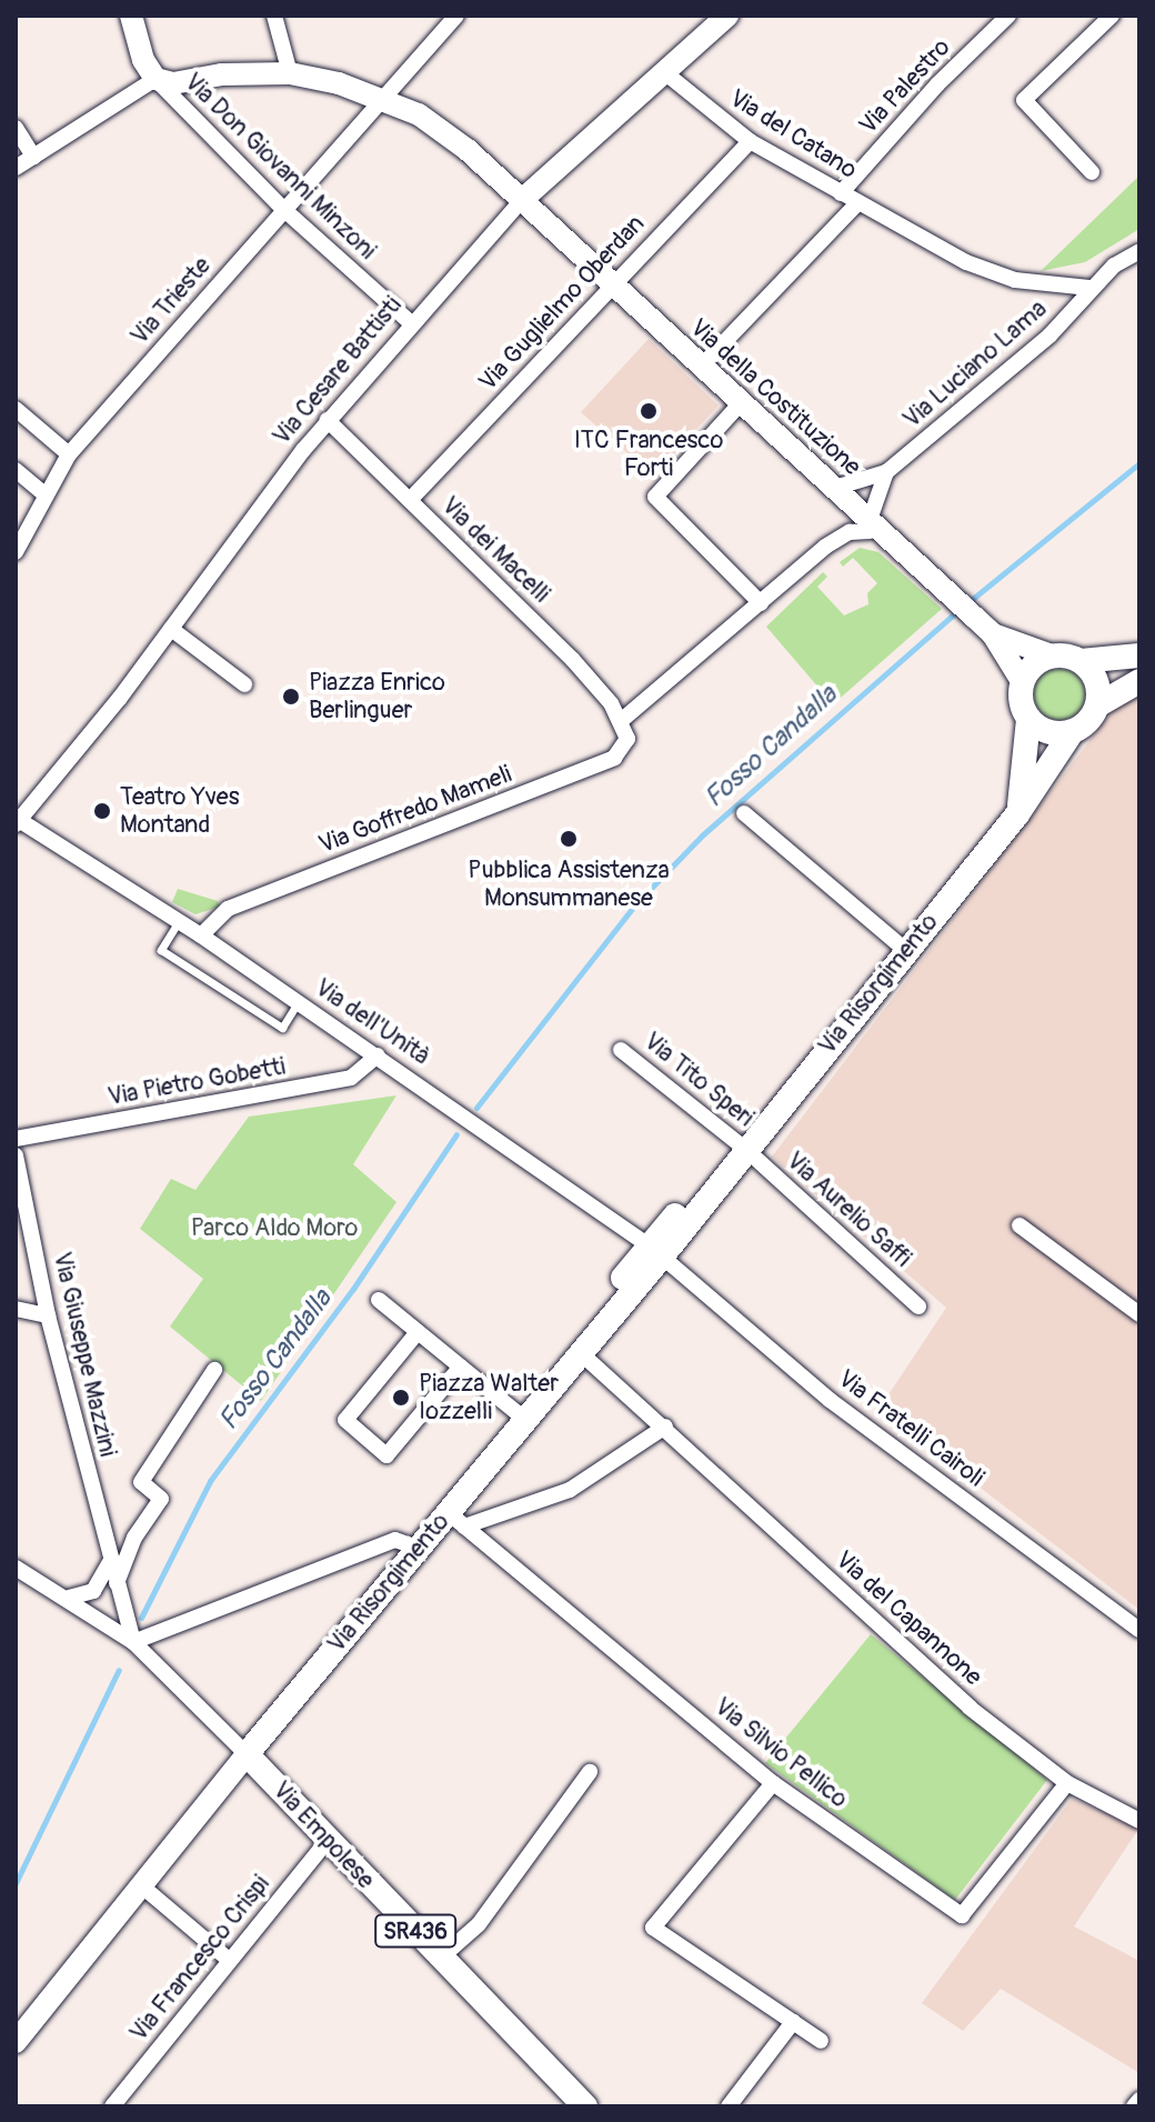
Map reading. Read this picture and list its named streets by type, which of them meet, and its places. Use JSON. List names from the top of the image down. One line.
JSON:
{"streets":{"main road":["Via Risorgimento","Via Empolese","SR436"],"street":["Via Palestro","Via del Catano","Via Don Giovanni Minzoni","Via Trieste","Via Guglielmo Oberdan","Via Luciano Lama","Via Cesare Battisti","Via della Costituzione","Via dei Macelli","Via Goffredo Mameli","Via dell'Unità","Via Tito Speri","Via Pietro Gobetti","Via Aurelio Saffi","Via Giuseppe Mazzini","Via Fratelli Cairoli","Via del Capannone","Via Silvio Pellico","Via Francesco Crispi"]},"crossings":[["Via Palestro","Via del Catano"],["Via del Catano","Via Guglielmo Oberdan"],["Via del Catano","Via Luciano Lama"],["Via del Catano","Via Cesare Battisti"],["Via del Catano","Via della Costituzione"],["Via Don Giovanni Minzoni","Via Trieste"],["Via Don Giovanni Minzoni","Via Cesare Battisti"],["Via Don Giovanni Minzoni","Via della Costituzione"],["Via Trieste","Via della Costituzione"],["Via Guglielmo Oberdan","Via della Costituzione"],["Via Guglielmo Oberdan","Via dei Macelli"],["Via Luciano Lama","Via della Costituzione"],["Via Cesare Battisti","Via della Costituzione"],["Via Cesare Battisti","Via dei Macelli"],["Via Cesare Battisti","Via dell'Unità"],["Via della Costituzione","Via Risorgimento"],["Via dei Macelli","Via Goffredo Mameli"],["Via Goffredo Mameli","Via dell'Unità"],["Via Risorgimento","Via dell'Unità"],["Via Risorgimento","Via Tito Speri"],["Via Risorgimento","Via Aurelio Saffi"],["Via Risorgimento","Via Fratelli Cairoli"],["Via Risorgimento","Via del Capannone"],["Via Risorgimento","Via Silvio Pellico"],["Via Risorgimento","Via Empolese"],["Via dell'Unità","Via Pietro Gobetti"],["Via dell'Unità","Via Fratelli Cairoli"],["Via Tito Speri","Via Aurelio Saffi"],["Via Giuseppe Mazzini","Via Empolese"],["Via del Capannone","Via Silvio Pellico"],["Via Empolese","Via Francesco Crispi"]],"water":["Fosso Candalla"],"parks":["Parco Aldo Moro"],"places":["ITC Francesco Forti","Piazza Enrico Berlinguer","Teatro Yves Montand","Pubblica Assistenza Monsummanese","Piazza Walter Iozzelli"]}
